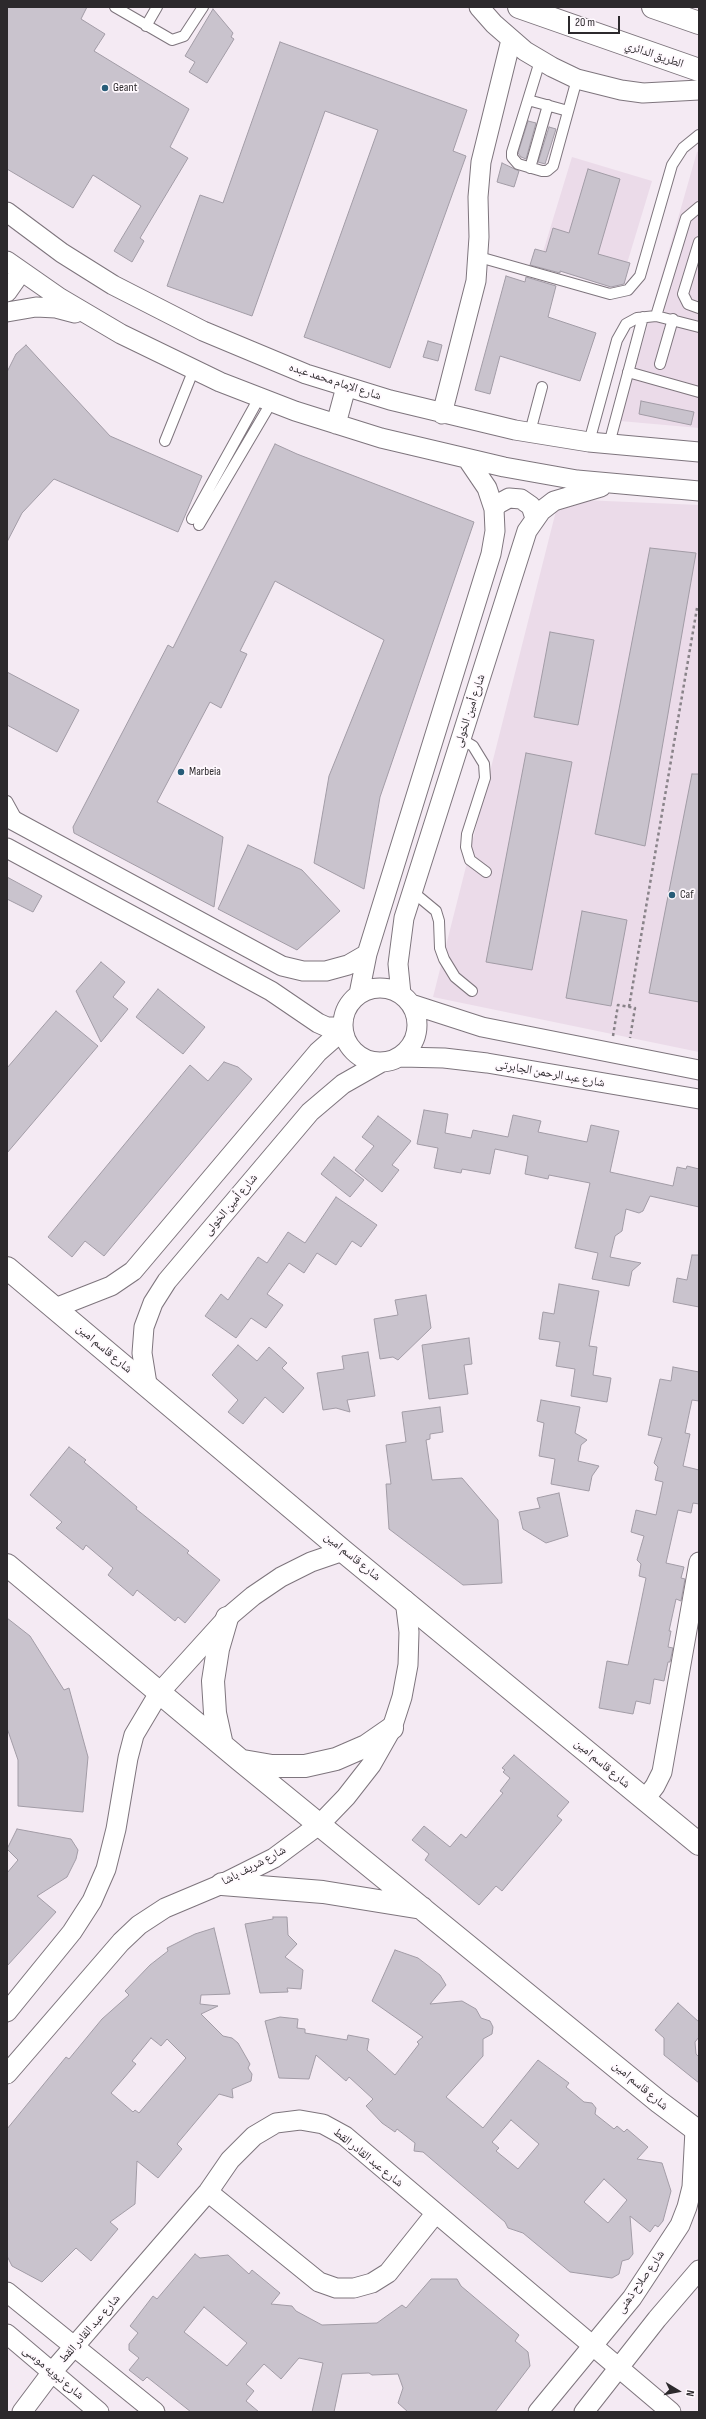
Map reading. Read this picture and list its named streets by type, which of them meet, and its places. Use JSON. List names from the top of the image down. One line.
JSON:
{"streets":{"main road":["الطريق الدائري","شارع قاسم امين"],"street":["شارع الإمام محمد عبده","شارع أمين الخولى","شارع عبد الرحمن الجابرتى","شارع شريف باشا","شارع عبد القادر القط","شارع صلاح ذهنى","شارع نبويه موسى"]},"crossings":[["شارع أمين الخولى","شارع عبد الرحمن الجابرتى"],["شارع أمين الخولى","شارع قاسم امين"],["شارع قاسم امين","شارع شريف باشا"],["شارع قاسم امين","شارع صلاح ذهنى"],["شارع عبد القادر القط","شارع صلاح ذهنى"],["شارع عبد القادر القط","شارع نبويه موسى"]],"places":["Geant","Marbeia","Caf"],"scale_bar":"20 m","north":"right"}
